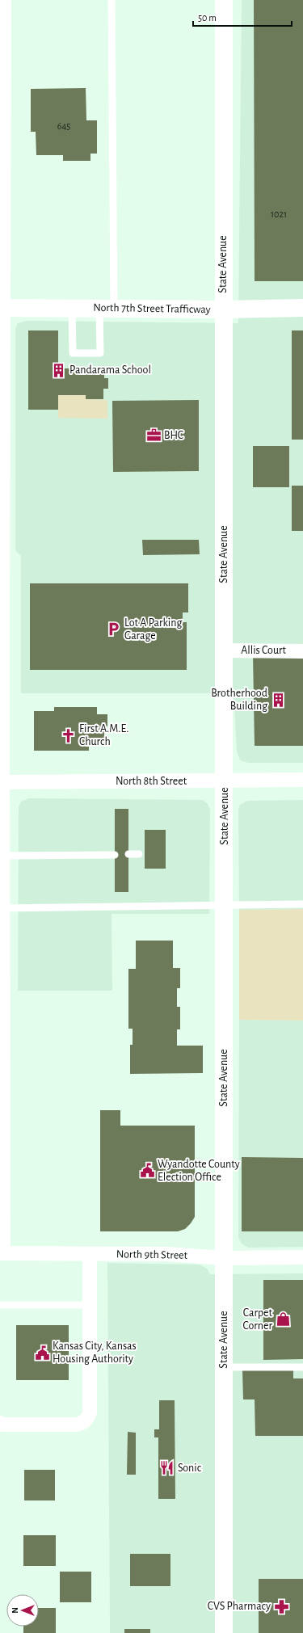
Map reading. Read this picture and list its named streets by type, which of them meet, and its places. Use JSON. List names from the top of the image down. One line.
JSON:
{"streets":{"main road":["State Avenue","North 7th Street Trafficway"],"street":["Allis Court","North 8th Street","North 9th Street"]},"crossings":[["State Avenue","North 7th Street Trafficway"],["State Avenue","Allis Court"],["State Avenue","North 8th Street"],["State Avenue","North 9th Street"]],"places":{"building":["Pandarama School","Brotherhood Building"],"office":["BHC"],"parking":["Lot A Parking Garage"],"church":["First A.M.E. Church"],"public building":["Wyandotte County Election Office","Kansas City, Kansas Housing Authority"],"shop":["Carpet Corner"],"restaurant":["Sonic"],"pharmacy":["CVS Pharmacy"]},"house_numbers":["645","1021"],"scale_bar":"50 m","north":"left"}
